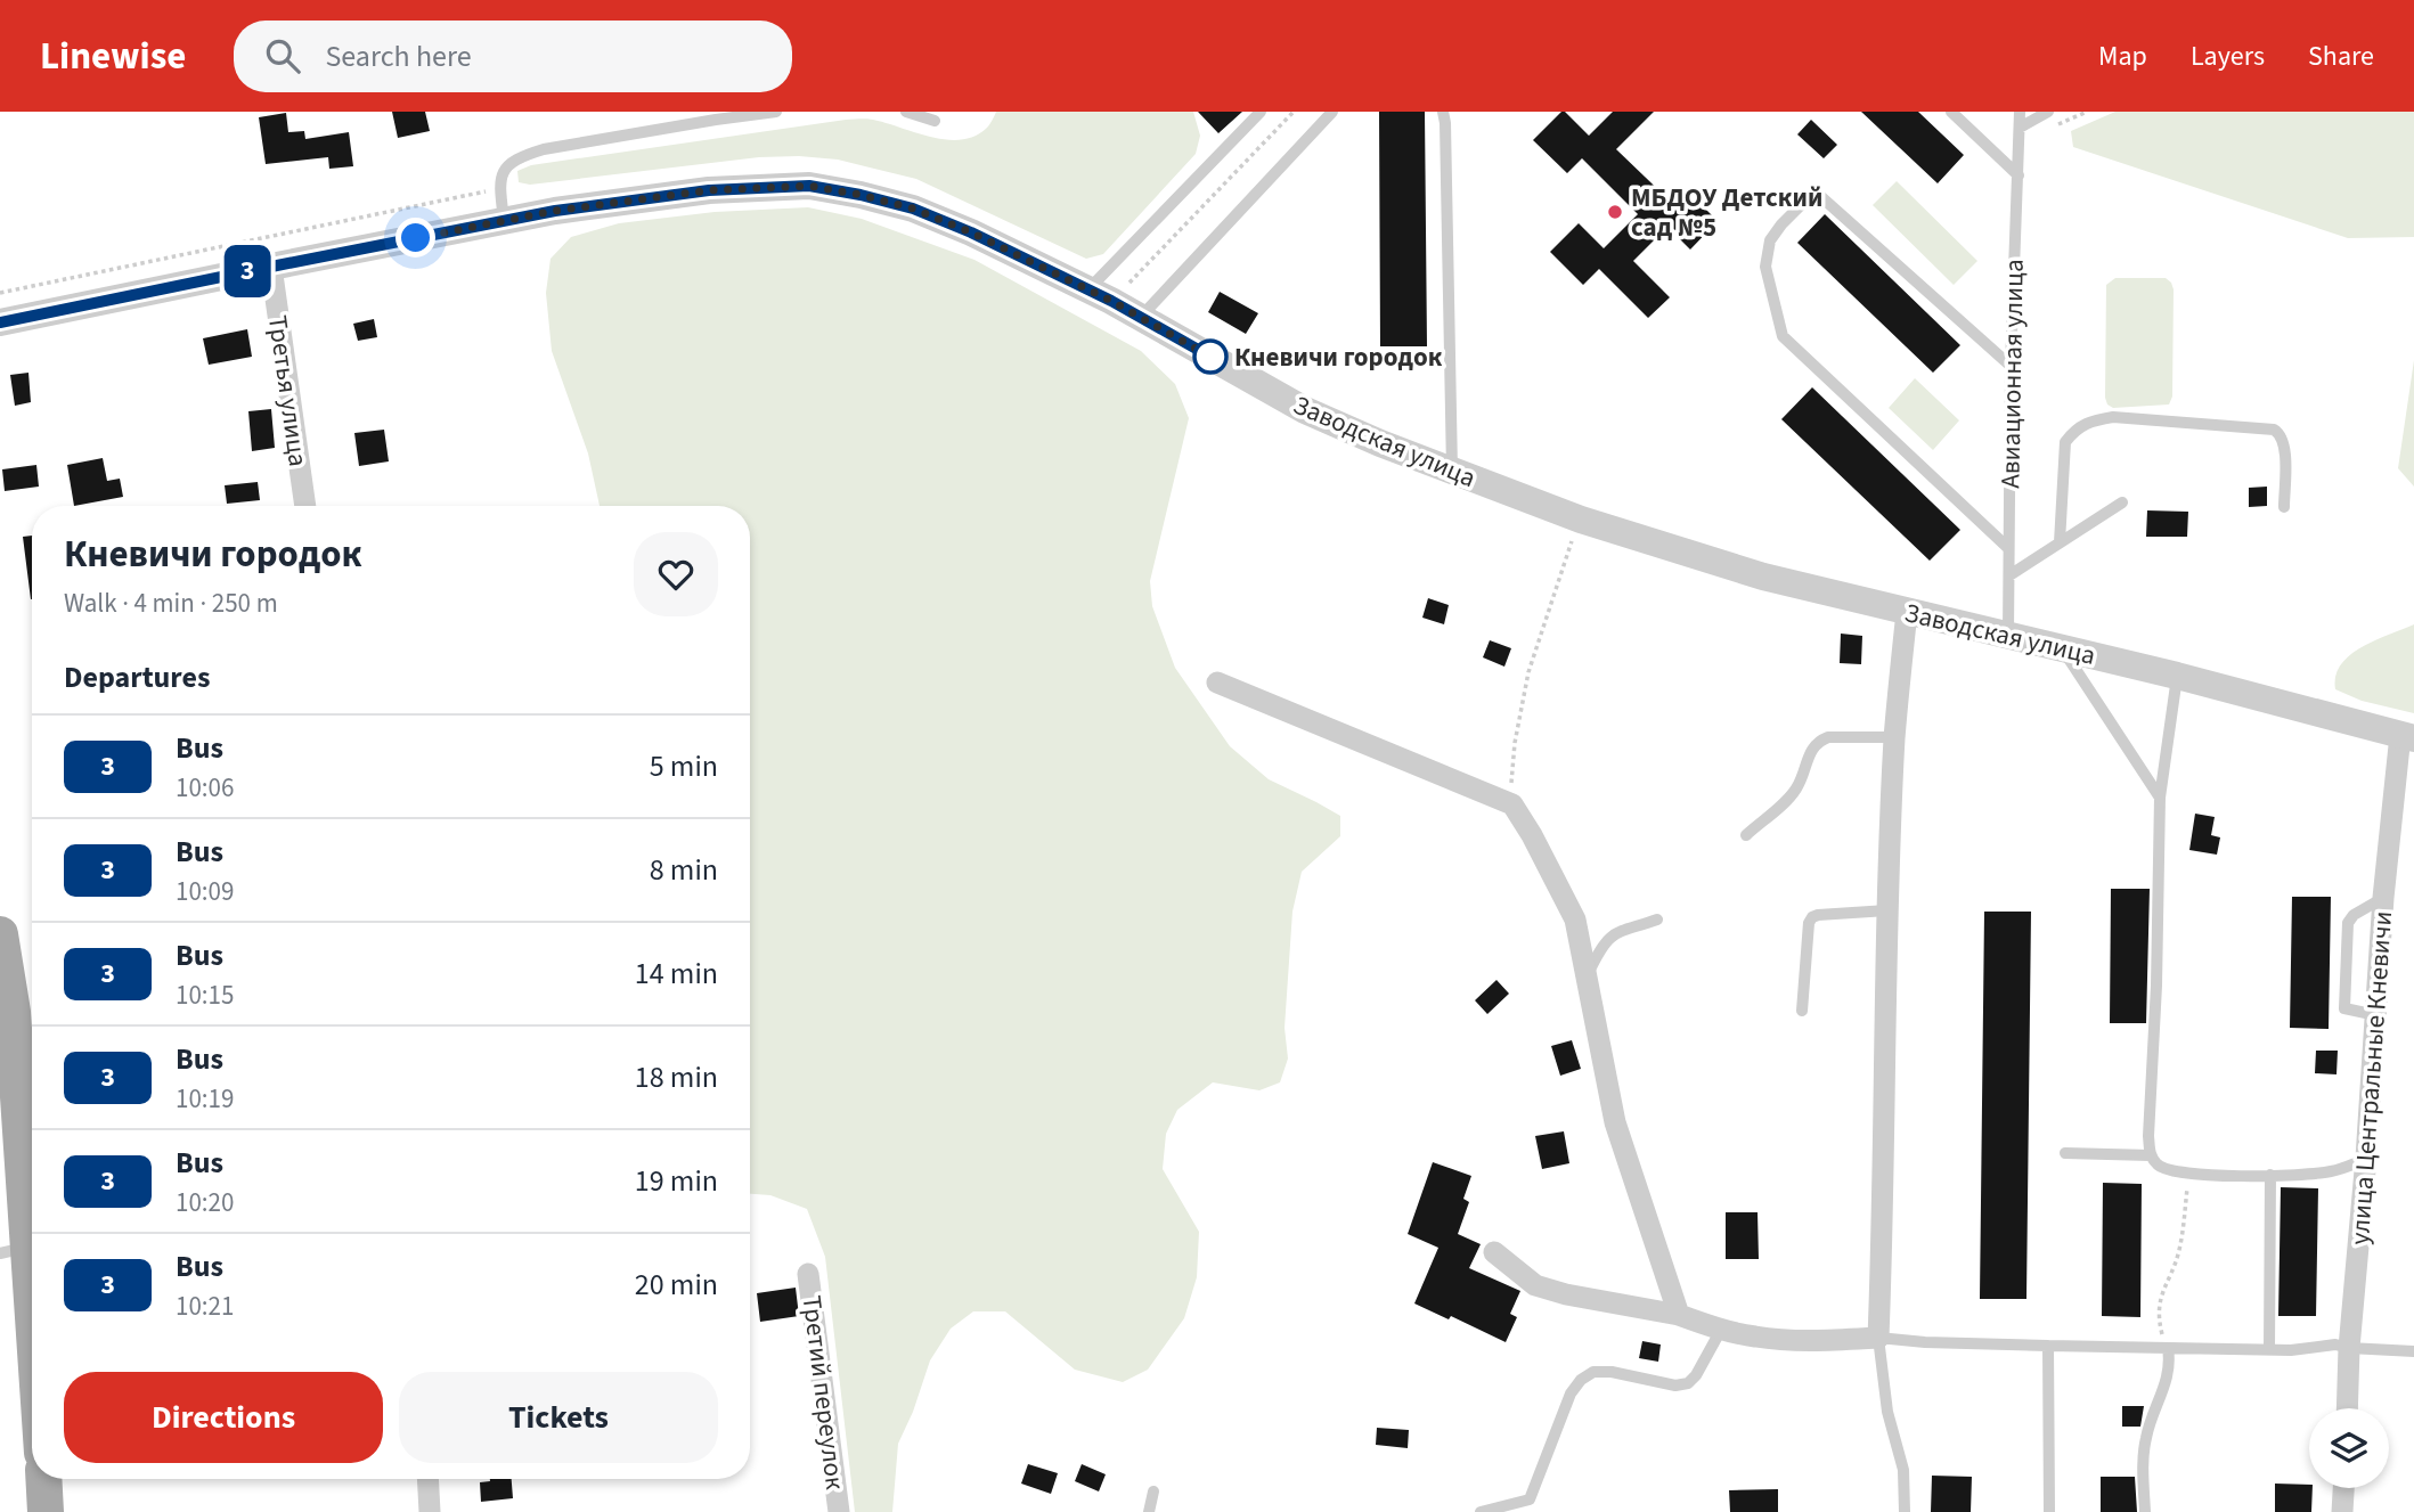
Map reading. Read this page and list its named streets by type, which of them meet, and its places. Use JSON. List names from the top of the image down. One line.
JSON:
{"streets":{"street":["Третья улица","Заводская улица","улица Центральные Кневичи","Третий переулок"],"lane":["Авиационная улица"]},"crossings":[["Авиационная улица","Заводская улица"],["Третья улица","Заводская улица"],["Заводская улица","улица Центральные Кневичи"]],"places":["МБДОУ Детский сад №5","Кневичи городок"],"lines":["bus line 3"],"page":{"header":"Linewise","search":"Search here","nav":["Map","Layers","Share"],"on_map":"3","heading":[["Кневичи городок","Walk · 4 min · 250 m"],"Departures"],"list":[{"mark":"3","name":"Bus","note":"10:06","value":"5 min"},{"mark":"3","name":"Bus","note":"10:09","value":"8 min"},{"mark":"3","name":"Bus","note":"10:15","value":"14 min"},{"mark":"3","name":"Bus","note":"10:19","value":"18 min"},{"mark":"3","name":"Bus","note":"10:20","value":"19 min"},{"mark":"3","name":"Bus","note":"10:21","value":"20 min"}],"buttons":["Directions","Tickets"]}}
